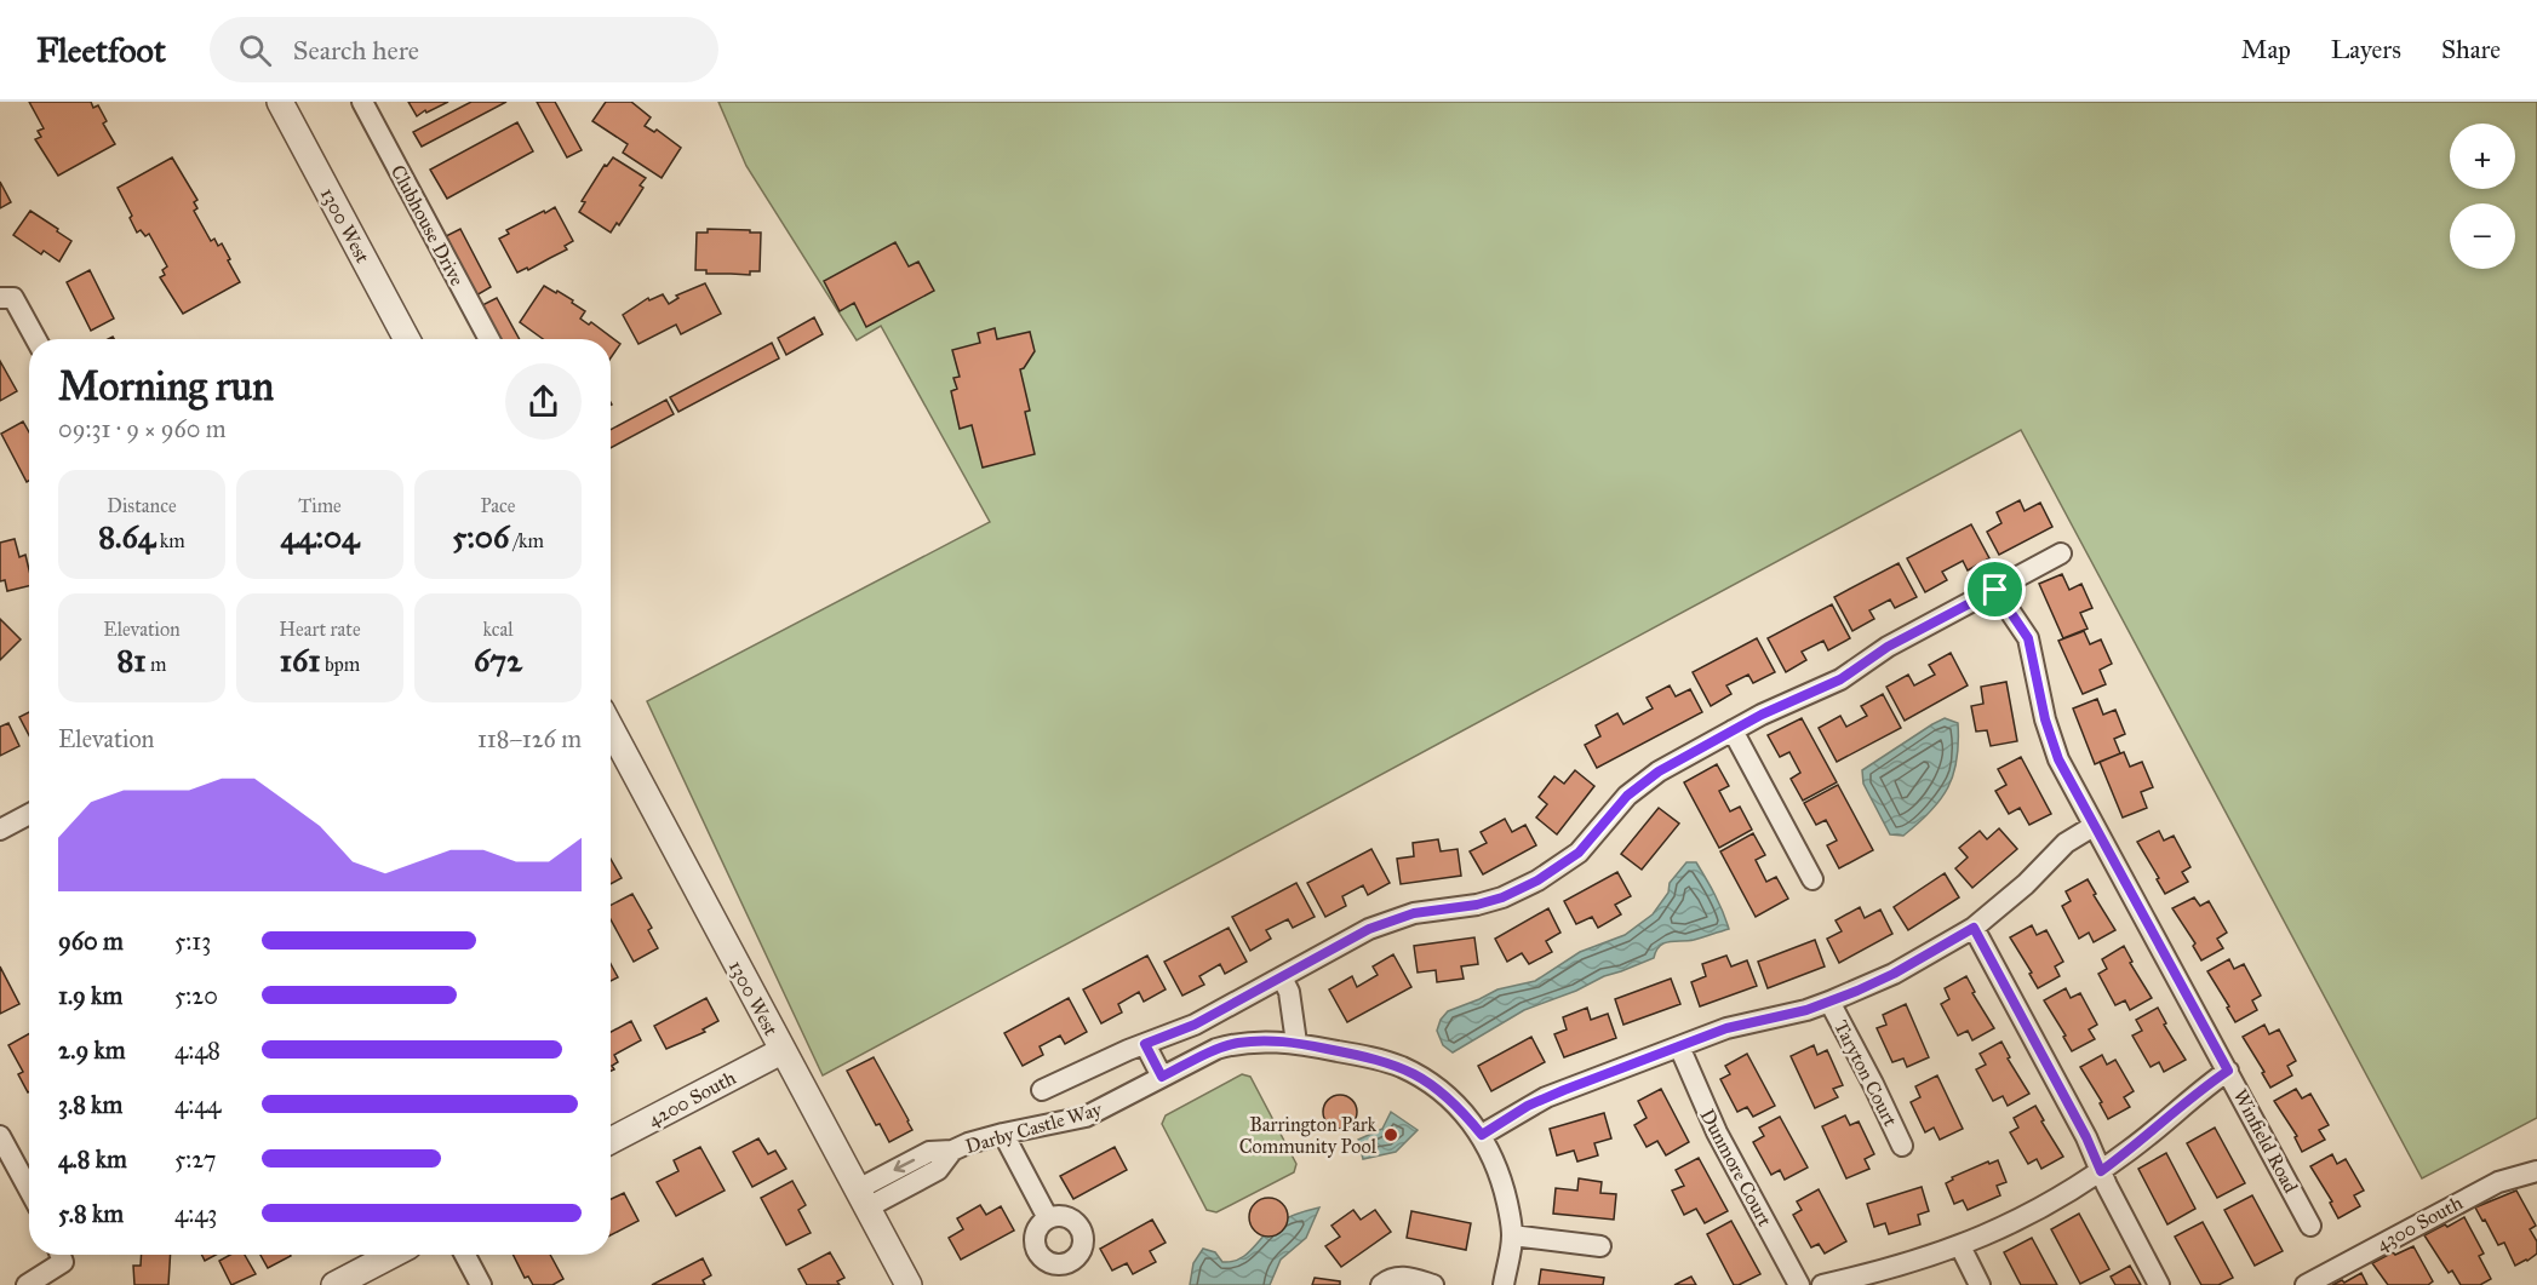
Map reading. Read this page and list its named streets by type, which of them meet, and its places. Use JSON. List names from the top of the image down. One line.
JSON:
{"streets":{"street":["1300 West","Clubhouse Drive","Taryton Court","4200 South","Darby Castle Way","Winfield Road","Dunmore Court","4300 South"]},"crossings":[["1300 West","4200 South"],["1300 West","Darby Castle Way"]],"places":["Barrington Park Community Pool"],"page":{"header":"Fleetfoot","search":"Search here","nav":["Map","Layers","Share"],"map_buttons":["+","−"],"heading":["Morning run","09:31 · 9 × 960 m"],"stats":[["Distance","8.64 km"],["Time","44:04"],["Pace","5:06 /km"],["Elevation","81 m"],["Heart rate","161 bpm"],["kcal","672"]],"chart":["Elevation","118–126 m"],"list":[{"name":"960 m","note":"5:13"},{"name":"1.9 km","note":"5:20"},{"name":"2.9 km","note":"4:48"},{"name":"3.8 km","note":"4:44"},{"name":"4.8 km","note":"5:27"},{"name":"5.8 km","note":"4:43"}]}}
